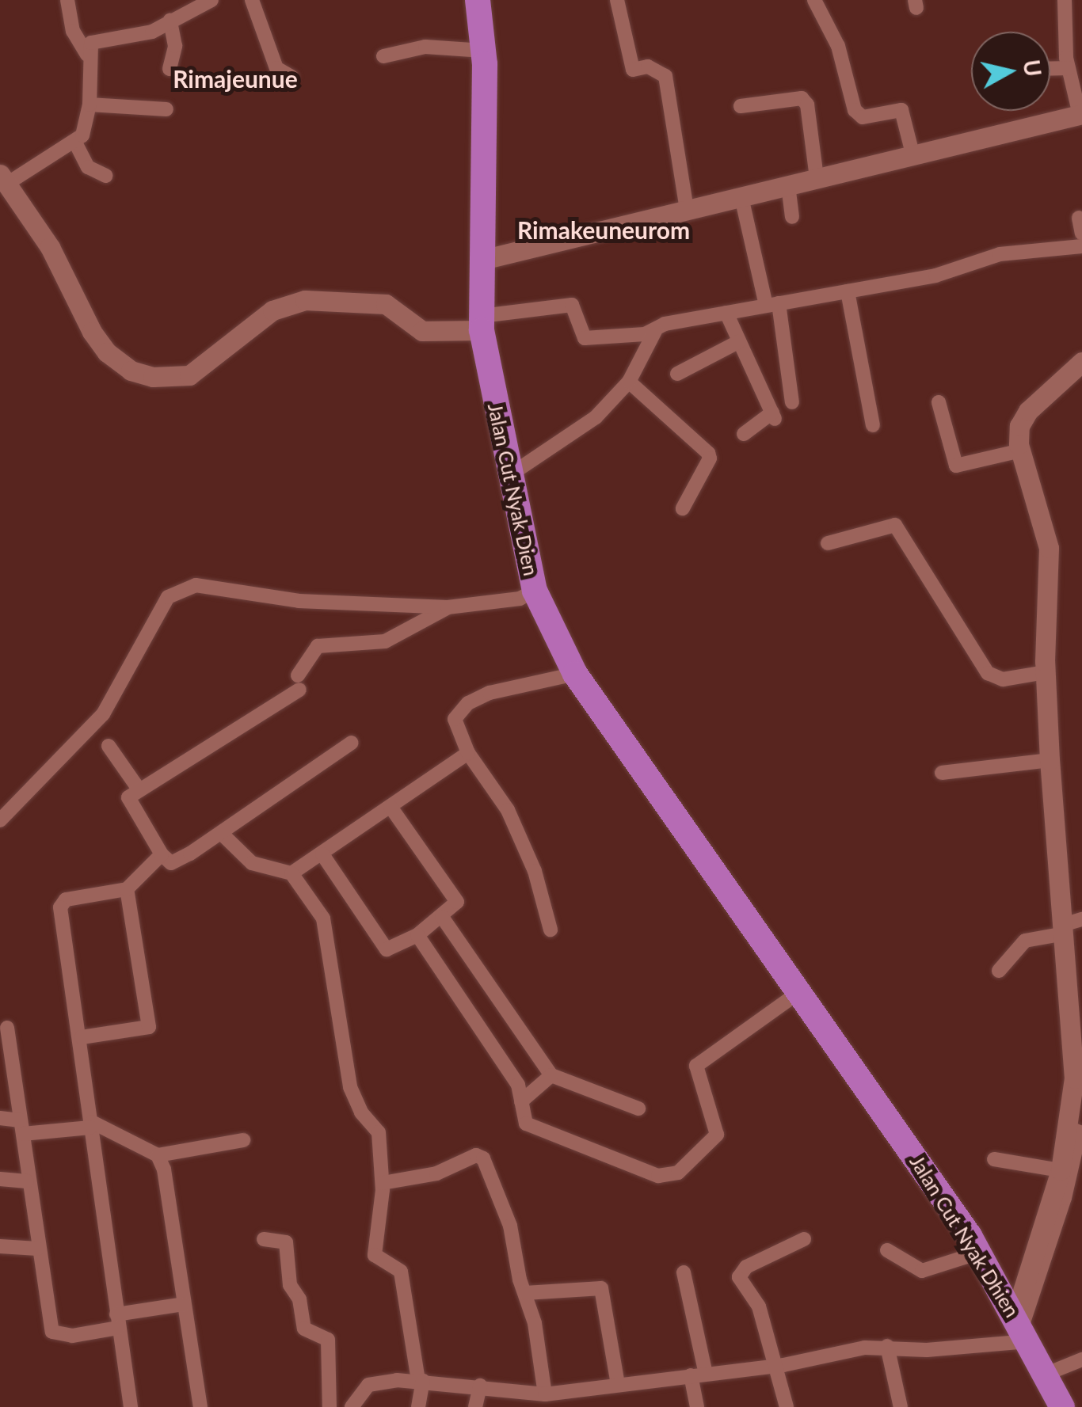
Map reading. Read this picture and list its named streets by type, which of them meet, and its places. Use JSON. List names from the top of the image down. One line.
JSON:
{"streets":{"highway":["Jalan Cut Nyak Dien","Jalan Cut Nyak Dhien"]},"crossings":[["Jalan Cut Nyak Dien","Jalan Cut Nyak Dhien"]],"districts":["Rimajeunue","Rimakeuneurom"],"north":"right"}
